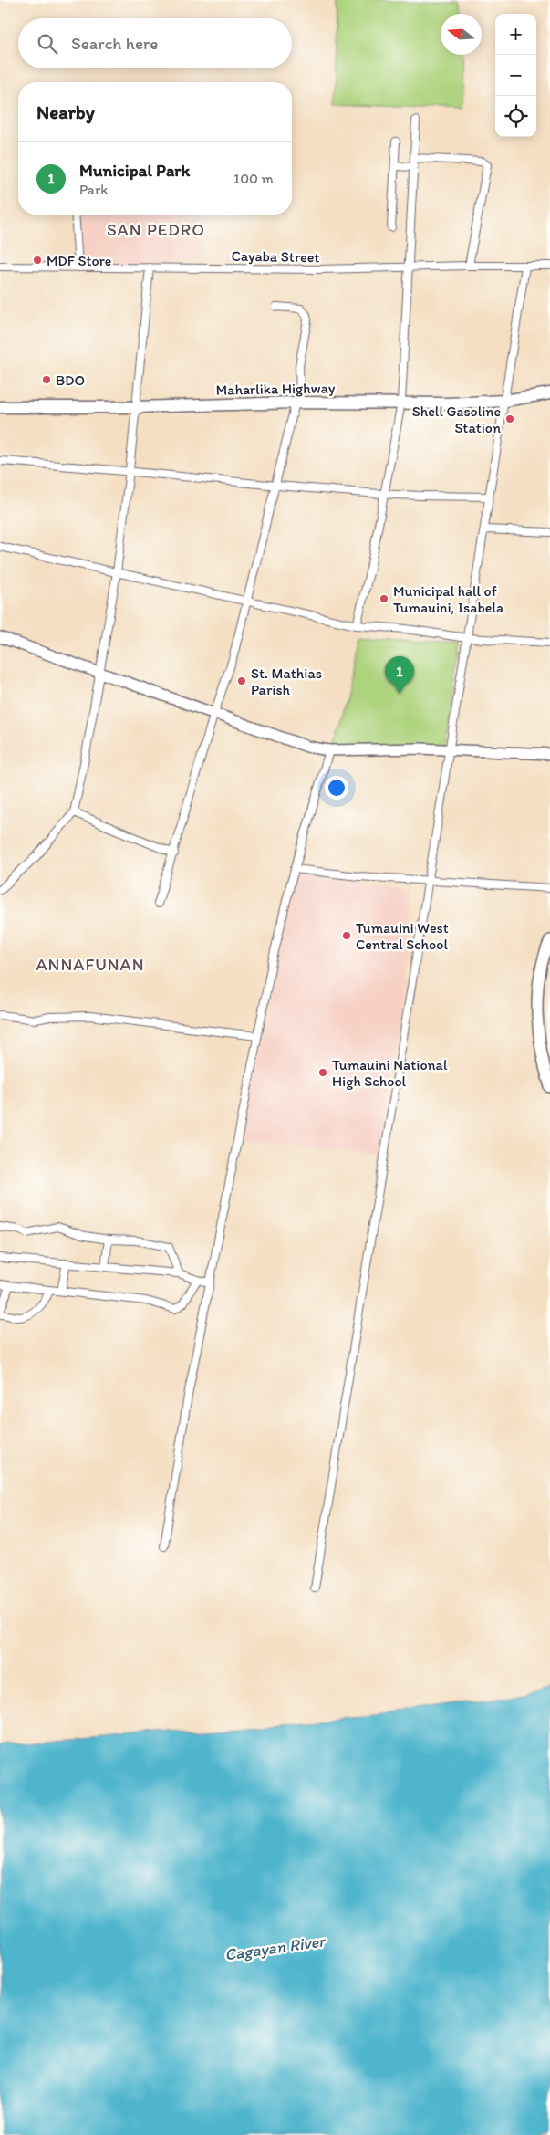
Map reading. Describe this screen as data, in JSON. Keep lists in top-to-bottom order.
{
  "streets": {
    "main road": ["Maharlika Highway"],
    "street": ["Cayaba Street"]
  },
  "districts": ["SAN PEDRO", "ANNAFUNAN"],
  "water": ["Cagayan River"],
  "places": [
    "MDF Store",
    "BDO",
    "Shell Gasoline Station",
    "Municipal hall of Tumauini, Isabela",
    "St. Mathias Parish",
    "Tumauini West Central School",
    "Tumauini National High School"
  ],
  "north": "left",
  "page": {
    "map_buttons": ["+", "−"],
    "search": "Search here",
    "heading": "Nearby",
    "list": [
      {
        "mark": "1",
        "name": "Municipal Park",
        "note": "Park",
        "value": "100 m"
      }
    ],
    "pins": "1"
  }
}
